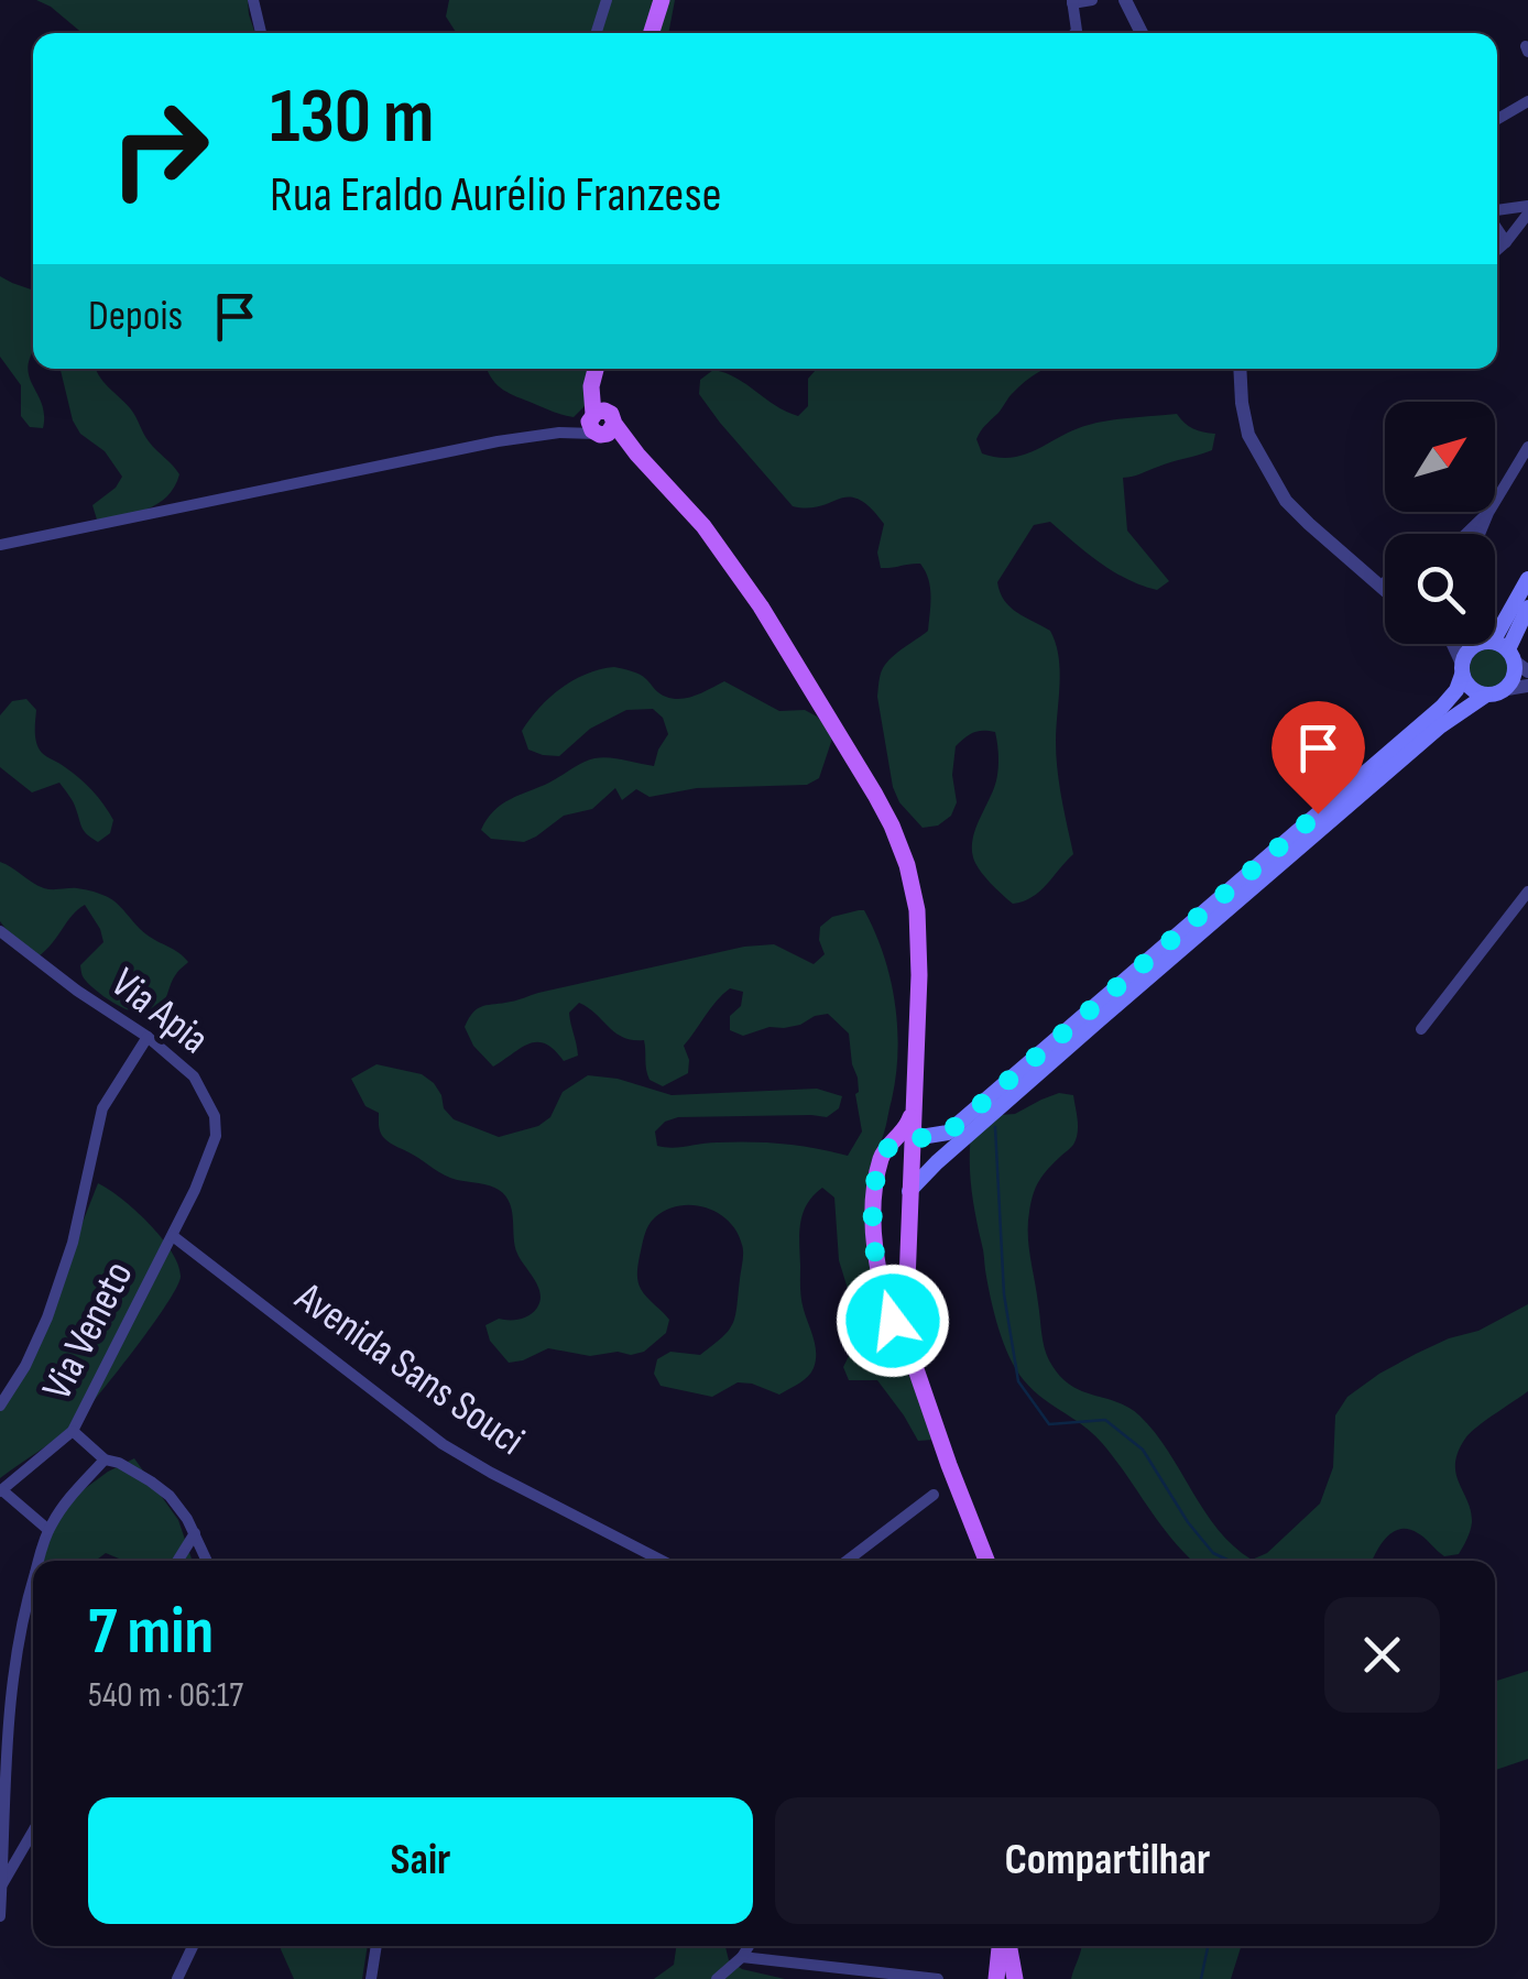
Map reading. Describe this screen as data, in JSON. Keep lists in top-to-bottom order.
{
  "streets": {
    "street": ["Via Apia", "Via Veneto", "Avenida Sans Souci"]
  },
  "crossings": [
    ["Via Apia", "Via Veneto"],
    ["Via Apia", "Avenida Sans Souci"],
    ["Via Veneto", "Avenida Sans Souci"]
  ],
  "north": "top right",
  "page": {
    "turn": ["130 m", "Rua Eraldo Aurélio Franzese"],
    "then": "Depois",
    "heading": ["7 min", "540 m · 06:17"],
    "buttons": ["Sair", "Compartilhar"]
  }
}
